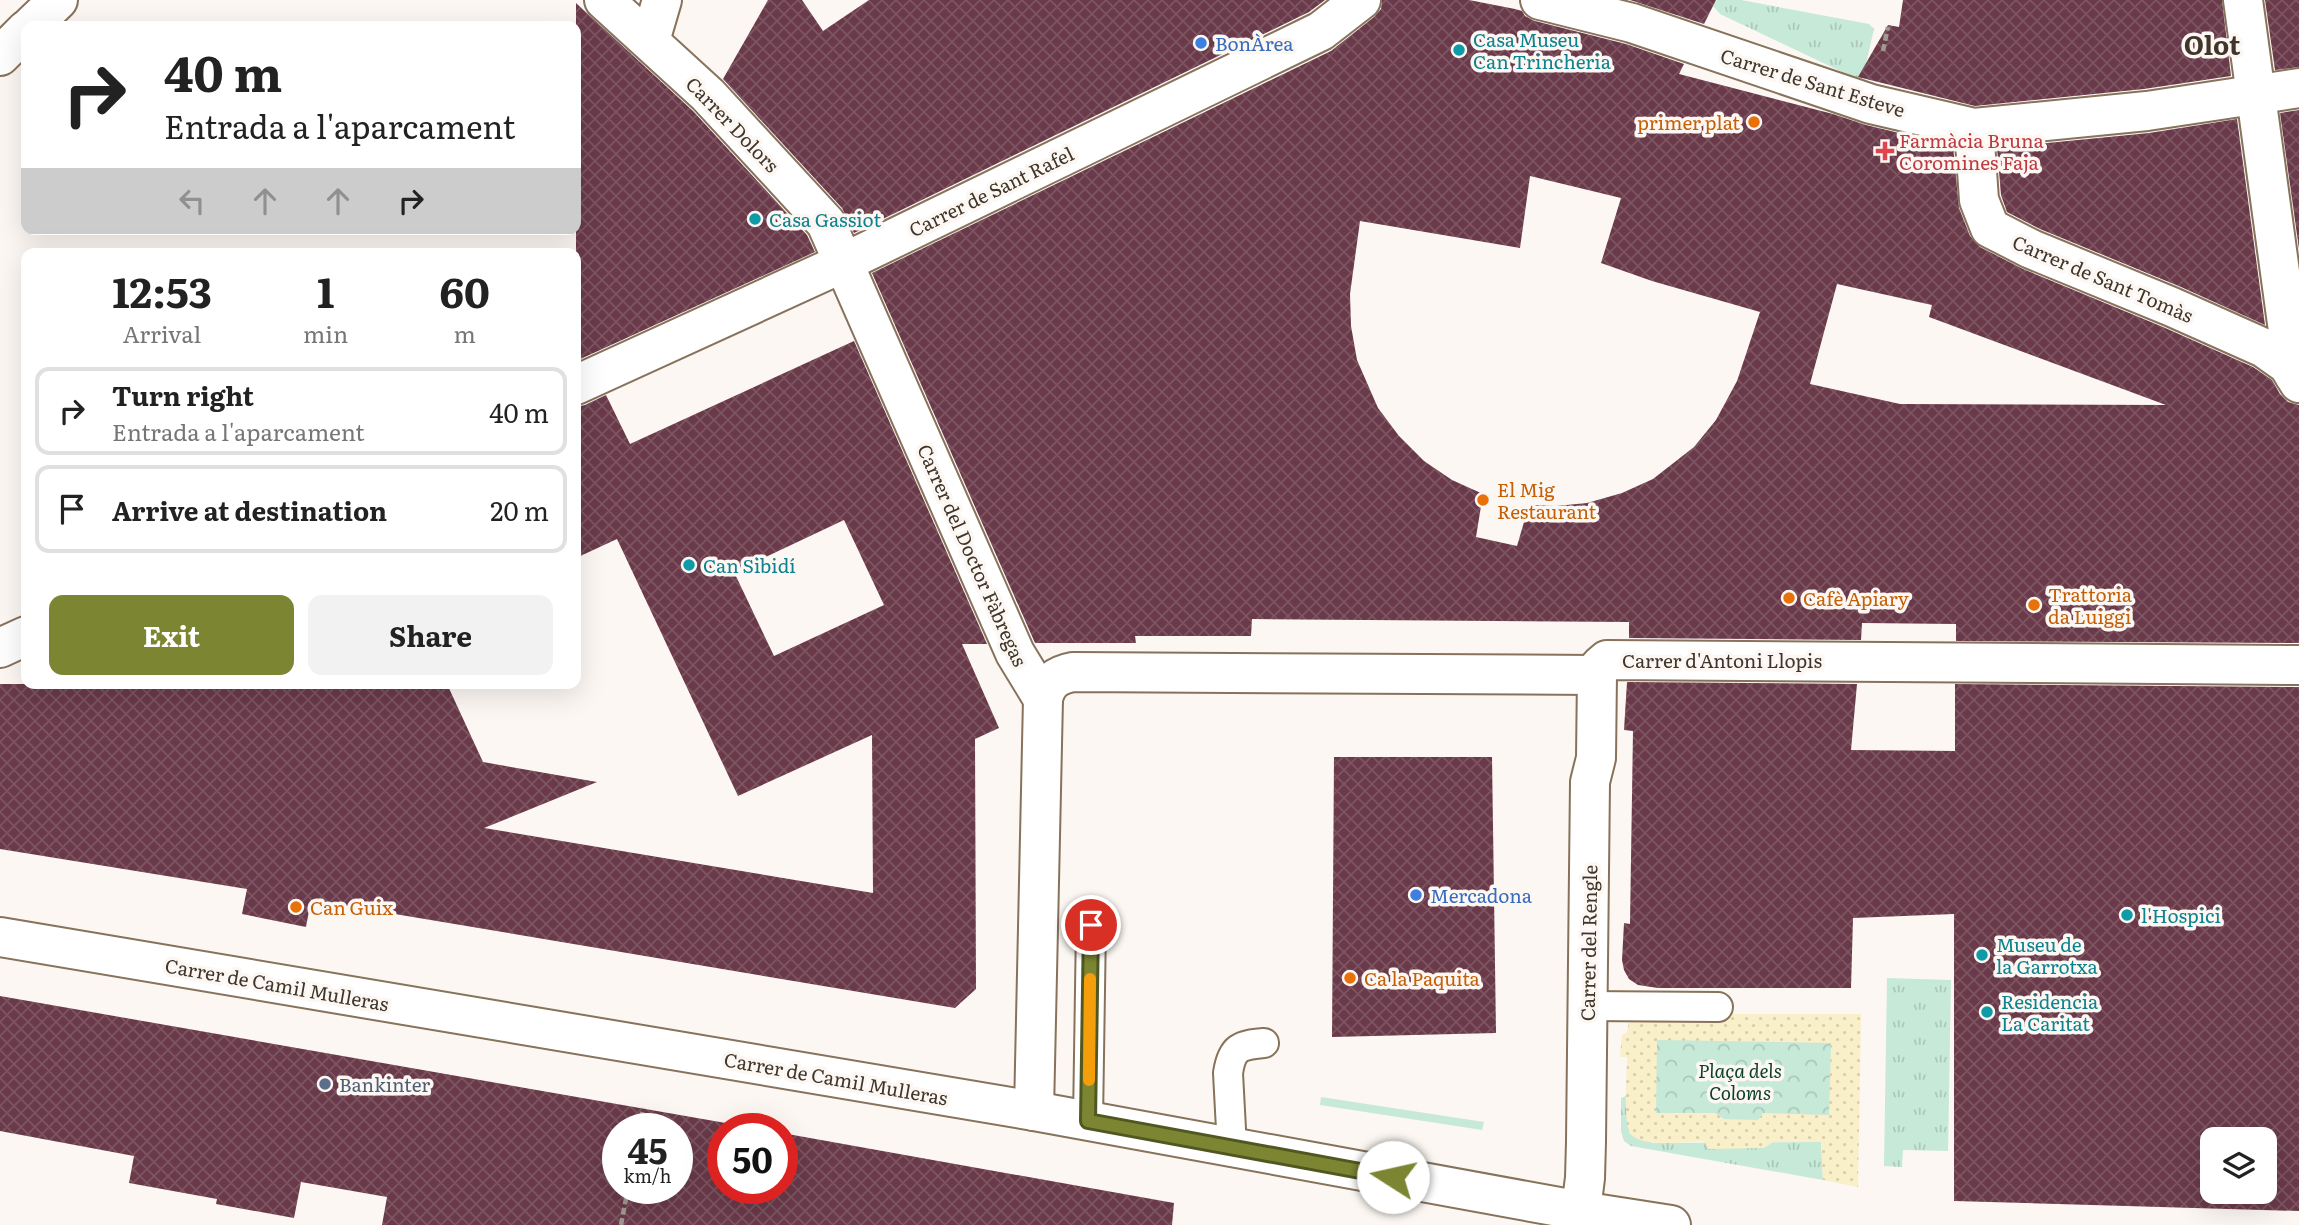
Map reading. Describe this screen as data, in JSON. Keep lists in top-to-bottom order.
{
  "streets": {
    "street": [
      "Carrer de Sant Esteve",
      "Carrer Dolors",
      "Carrer de Sant Rafel",
      "Carrer de Sant Tomàs",
      "Carrer del Doctor Fàbregas",
      "Carrer d'Antoni Llopis",
      "Carrer del Rengle",
      "Carrer de Camil Mulleras"
    ]
  },
  "crossings": [
    ["Carrer de Sant Esteve", "Carrer de Sant Tomàs"],
    ["Carrer Dolors", "Carrer de Sant Rafel"],
    ["Carrer Dolors", "Carrer del Doctor Fàbregas"],
    ["Carrer de Sant Rafel", "Carrer del Doctor Fàbregas"],
    ["Carrer del Doctor Fàbregas", "Carrer d'Antoni Llopis"],
    ["Carrer d'Antoni Llopis", "Carrer del Rengle"],
    ["Carrer del Rengle", "Carrer de Camil Mulleras"]
  ],
  "districts": ["Olot"],
  "parks": ["Plaça dels Coloms"],
  "places": {
    "other": [
      "BonÀrea",
      "Casa Museu Can Trincheria",
      "primer plat",
      "Casa Gassiot",
      "El Mig Restaurant",
      "Can Sibidí",
      "Cafè Apiary",
      "Trattoria da Luiggi",
      "Mercadona",
      "Can Guix",
      "l'Hospici",
      "Museu de la Garrotxa",
      "Ca la Paquita",
      "Residencia La Caritat",
      "Bankinter"
    ],
    "health": ["Farmàcia Bruna Coromines Faja"]
  },
  "page": {
    "turn": ["40 m", "Entrada a l'aparcament"],
    "eta": [
      "12:53",
      "Arrival",
      "1",
      "min",
      "60",
      "m"
    ],
    "list": [
      {
        "name": "Turn right",
        "note": "Entrada a l'aparcament",
        "value": "40 m"
      },
      {
        "name": "Arrive at destination",
        "value": "20 m"
      }
    ],
    "buttons": ["Exit", "Share"],
    "speed": "45 km/h",
    "limit": "50"
  }
}
